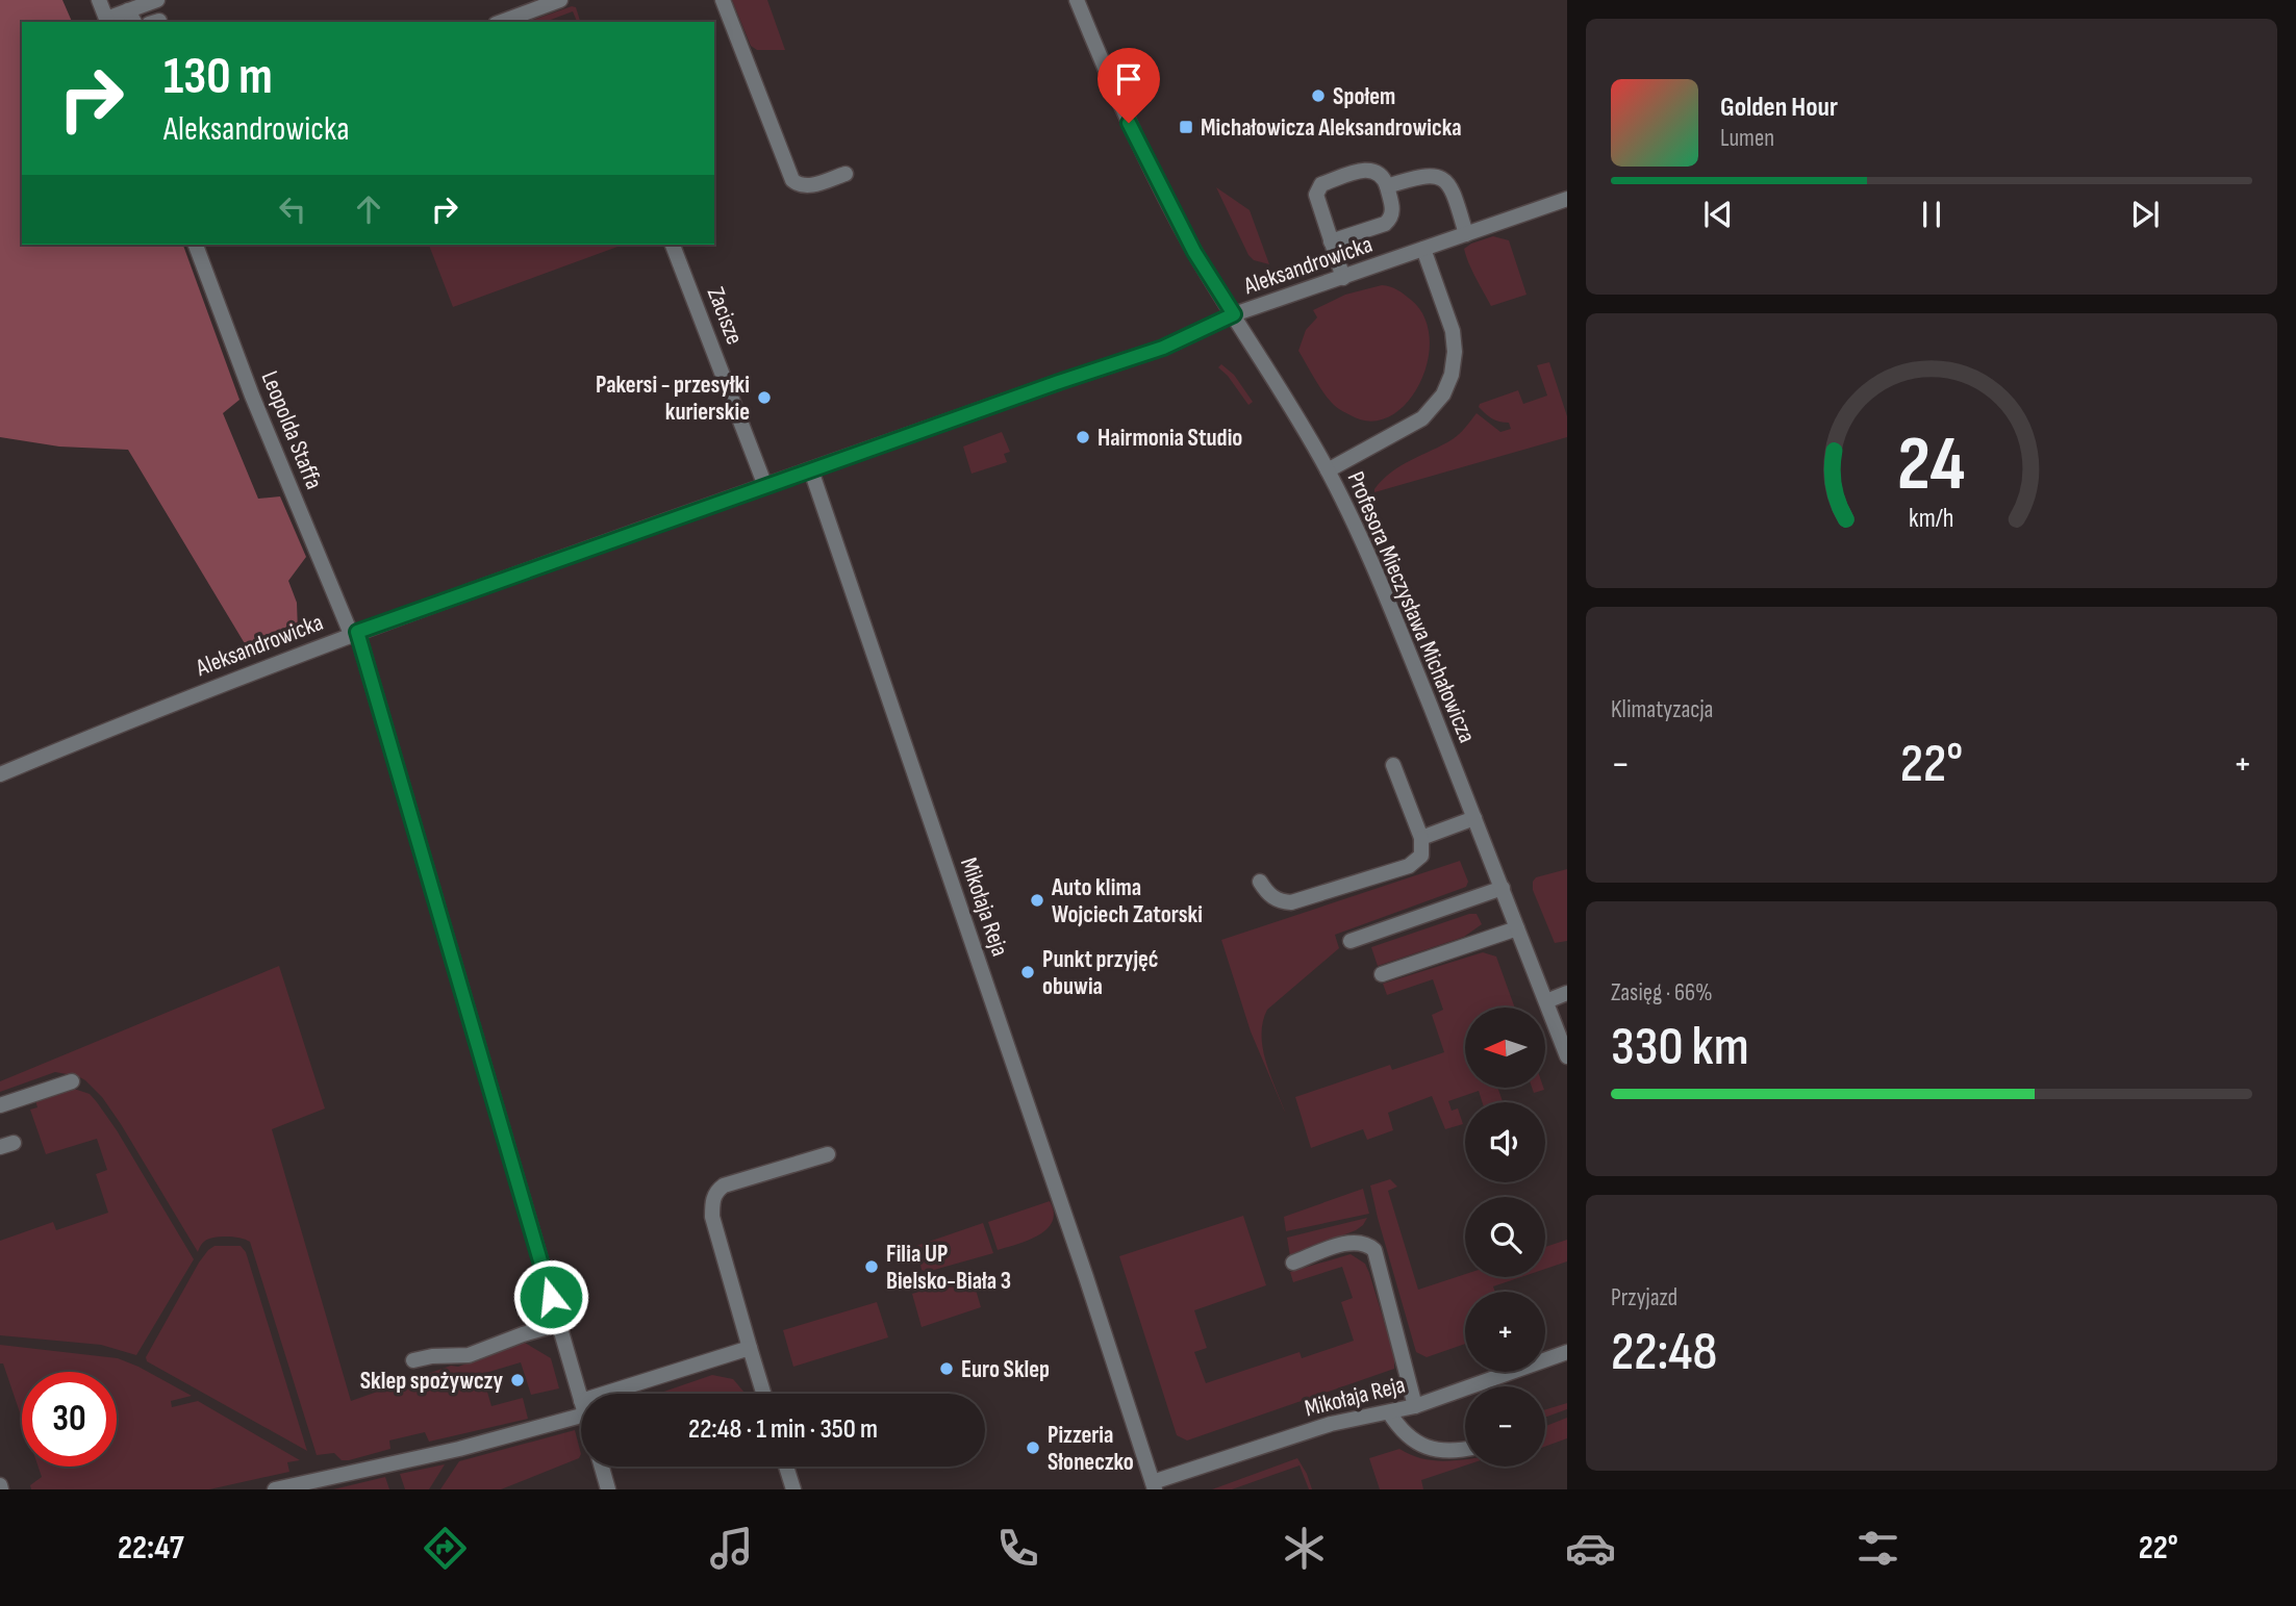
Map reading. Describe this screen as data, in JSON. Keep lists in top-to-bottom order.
{
  "streets": {
    "street": [
      "Aleksandrowicka",
      "Zacisze",
      "Leopolda Staffa",
      "Profesora Mieczysława Michałowicza",
      "Mikołaja Reja"
    ]
  },
  "crossings": [
    ["Aleksandrowicka", "Zacisze"],
    ["Aleksandrowicka", "Leopolda Staffa"],
    ["Aleksandrowicka", "Profesora Mieczysława Michałowicza"],
    ["Aleksandrowicka", "Mikołaja Reja"]
  ],
  "places": {
    "other": [
      "Społem",
      "Pakersi - przesyłki kurierskie",
      "Hairmonia Studio",
      "Auto klima Wojciech Zatorski",
      "Punkt przyjęć obuwia",
      "Filia UP Bielsko-Biała 3",
      "Euro Sklep",
      "Sklep spożywczy",
      "Pizzeria Słoneczko"
    ],
    "transit": ["Michałowicza Aleksandrowicka"]
  },
  "north": "left",
  "page": {
    "turn": ["130 m", "Aleksandrowicka"],
    "song": ["Golden Hour", "Lumen"],
    "tile": [
      "Klimatyzacja",
      ["Zasięg · 66%", "330 km"],
      ["Przyjazd", "22:48"]
    ],
    "heat": ["−", "22°", "+"],
    "map_buttons": ["+", "−"],
    "limit": "30",
    "trip": "22:48 · 1 min · 350 m",
    "tabs": ["22:47", "22°"],
    "gauge": ["24", "km/h"]
  }
}
